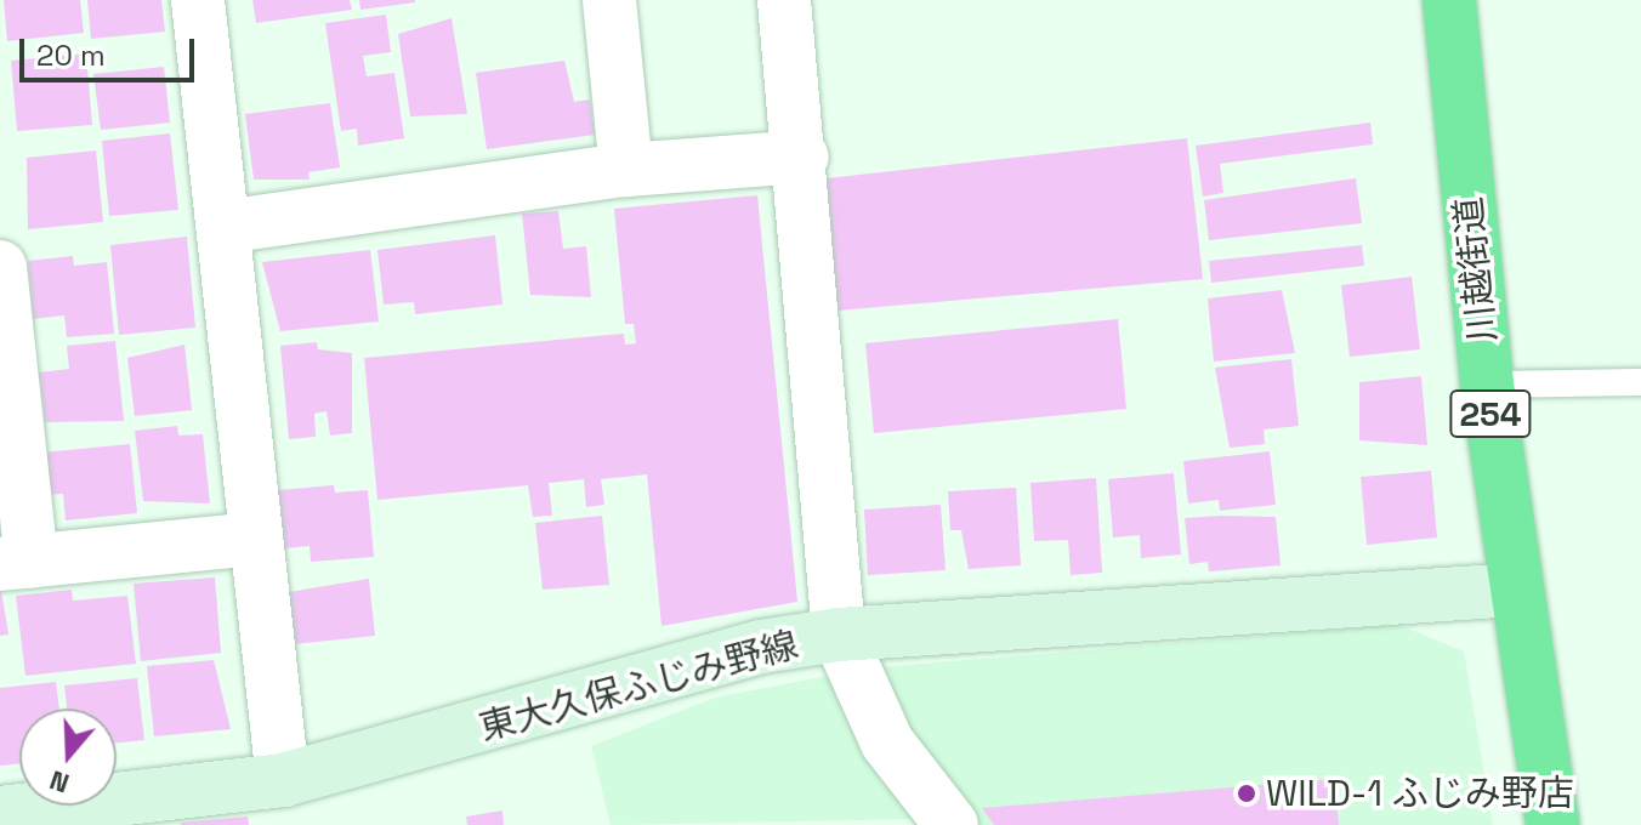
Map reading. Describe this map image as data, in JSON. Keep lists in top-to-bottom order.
{
  "streets": {
    "highway": ["川越街道", "254"],
    "main road": ["東大久保ふじみ野線"]
  },
  "crossings": [
    ["川越街道", "東大久保ふじみ野線"]
  ],
  "places": ["WILD-1 ふじみ野店"],
  "scale_bar": "20 m",
  "north": "bottom"
}
